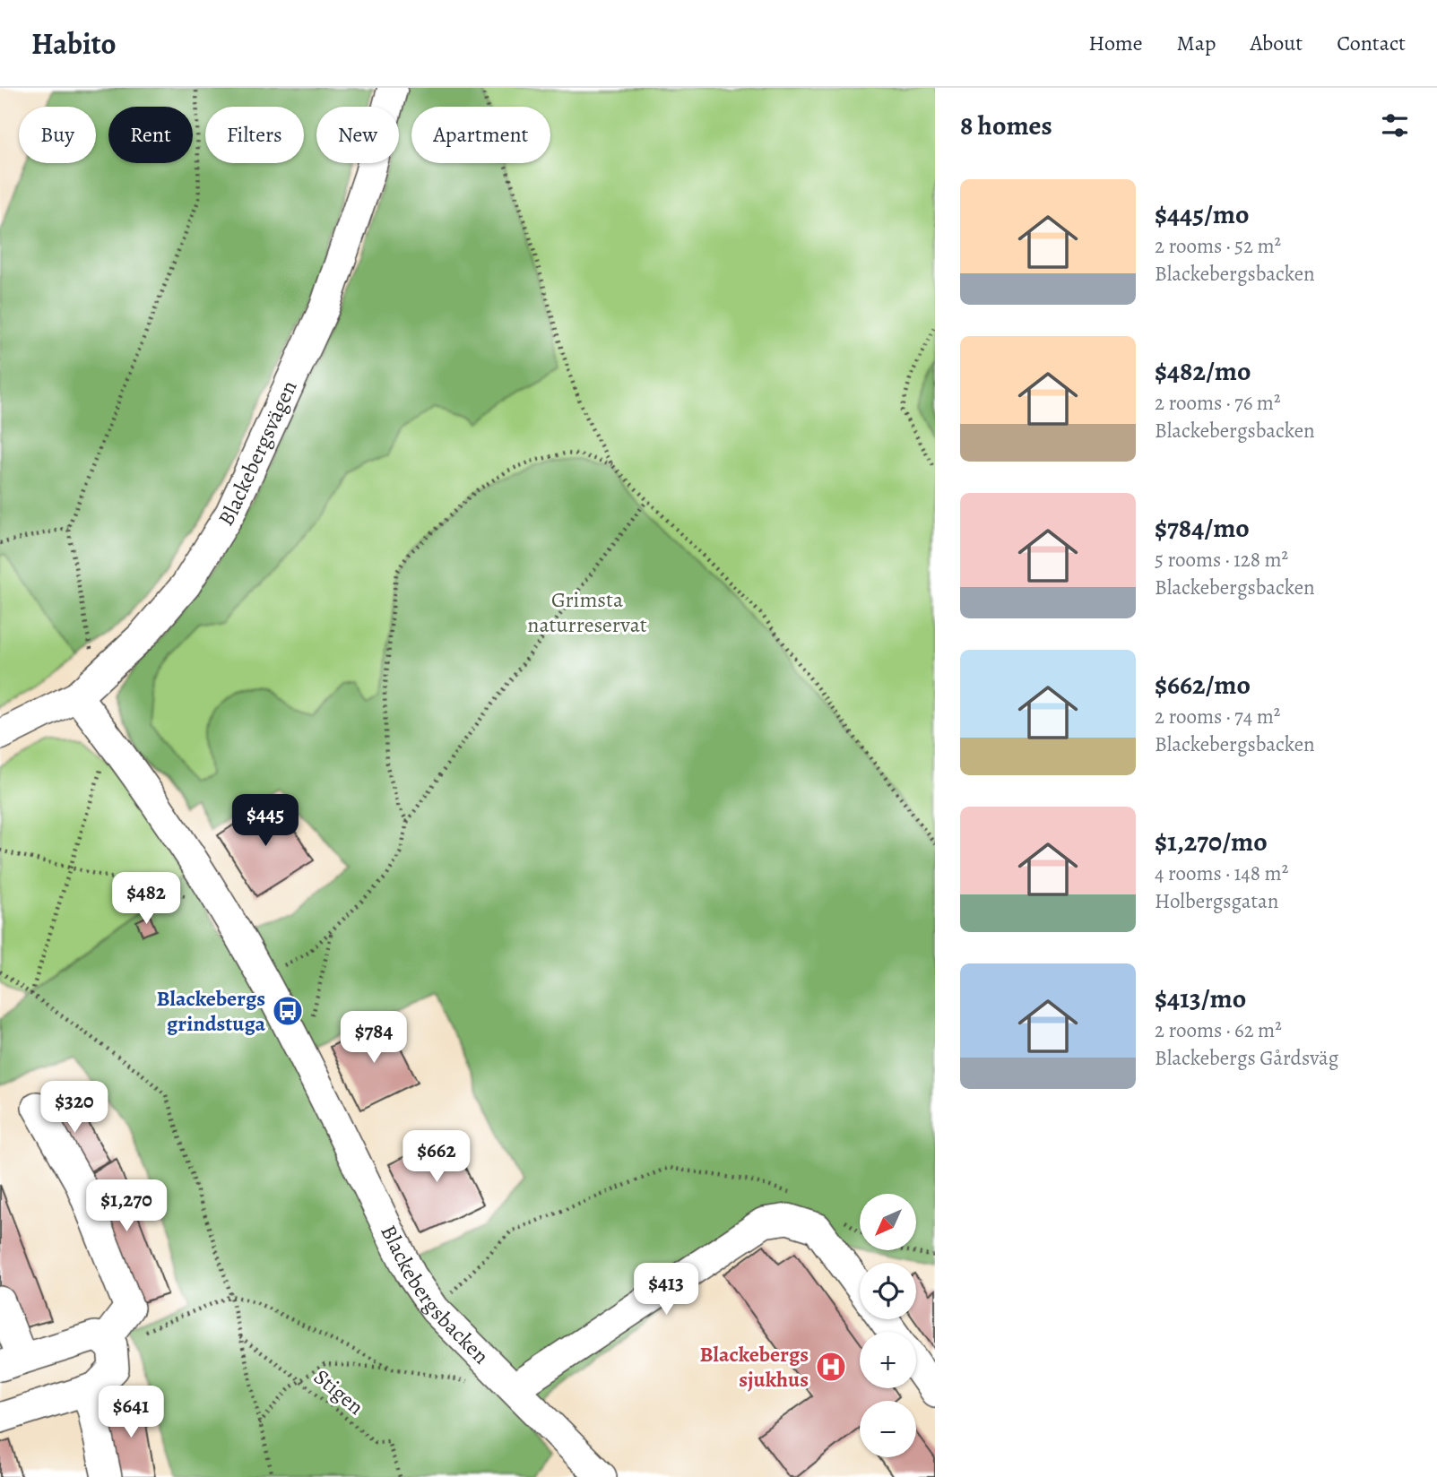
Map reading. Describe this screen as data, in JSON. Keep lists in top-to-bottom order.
{
  "streets": {
    "street": ["Blackebergsvägen", "Blackebergsbacken"],
    "path": ["Stigen"]
  },
  "crossings": [
    ["Blackebergsvägen", "Blackebergsbacken"]
  ],
  "parks": ["Grimsta naturreservat"],
  "places": {
    "bus stop": ["Blackebergs grindstuga"],
    "hospital": ["Blackebergs sjukhus"]
  },
  "north": "bottom left",
  "page": {
    "header": "Habito",
    "nav": [
      "Home",
      "Map",
      "About",
      "Contact"
    ],
    "heading": "8 homes",
    "chip": [
      "Buy",
      "Rent",
      "Filters",
      "New",
      "Apartment"
    ],
    "list": [
      {
        "name": "$445/mo",
        "note": "2 rooms · 52 m² · Blackebergsbacken"
      },
      {
        "name": "$482/mo",
        "note": "2 rooms · 76 m² · Blackebergsbacken"
      },
      {
        "name": "$784/mo",
        "note": "5 rooms · 128 m² · Blackebergsbacken"
      },
      {
        "name": "$662/mo",
        "note": "2 rooms · 74 m² · Blackebergsbacken"
      },
      {
        "name": "$1,270/mo",
        "note": "4 rooms · 148 m² · Holbergsgatan"
      },
      {
        "name": "$413/mo",
        "note": "2 rooms · 62 m² · Blackebergs Gårdsväg"
      }
    ],
    "price": [
      "$445",
      "$482",
      "$784",
      "$320",
      "$662",
      "$1,270",
      "$413",
      "$641"
    ],
    "map_buttons": ["+", "−"]
  }
}
